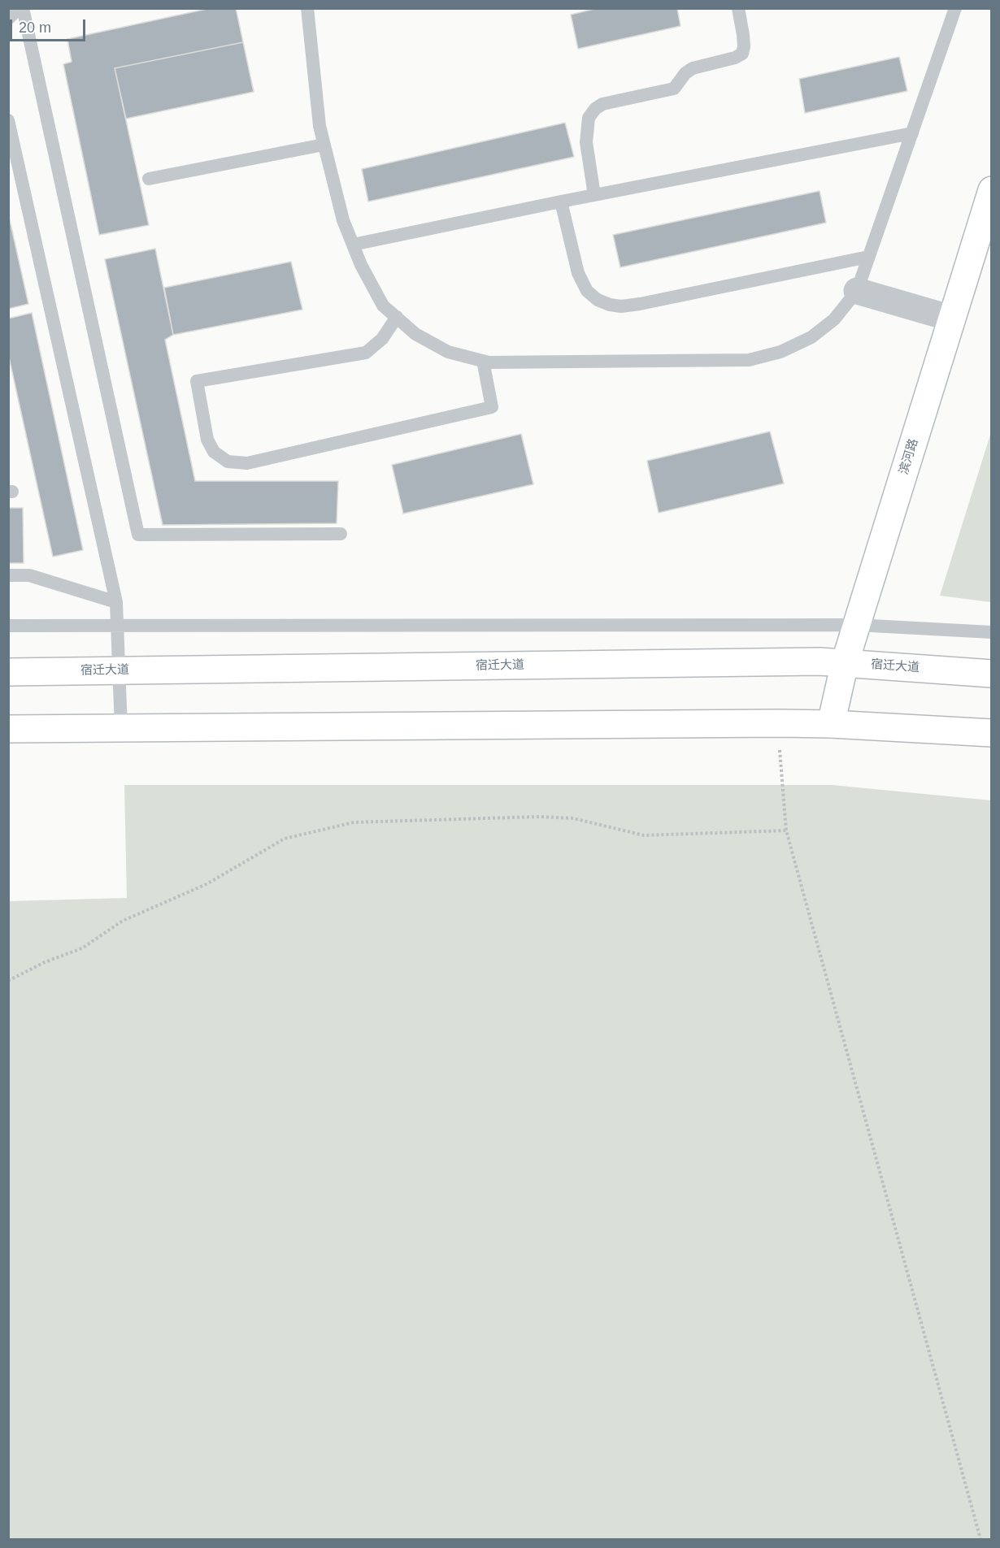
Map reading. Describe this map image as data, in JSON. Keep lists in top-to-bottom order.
{
  "streets": {
    "main road": ["滨河路", "宿迁大道"]
  },
  "crossings": [
    ["滨河路", "宿迁大道"]
  ],
  "scale_bar": "20 m"
}
